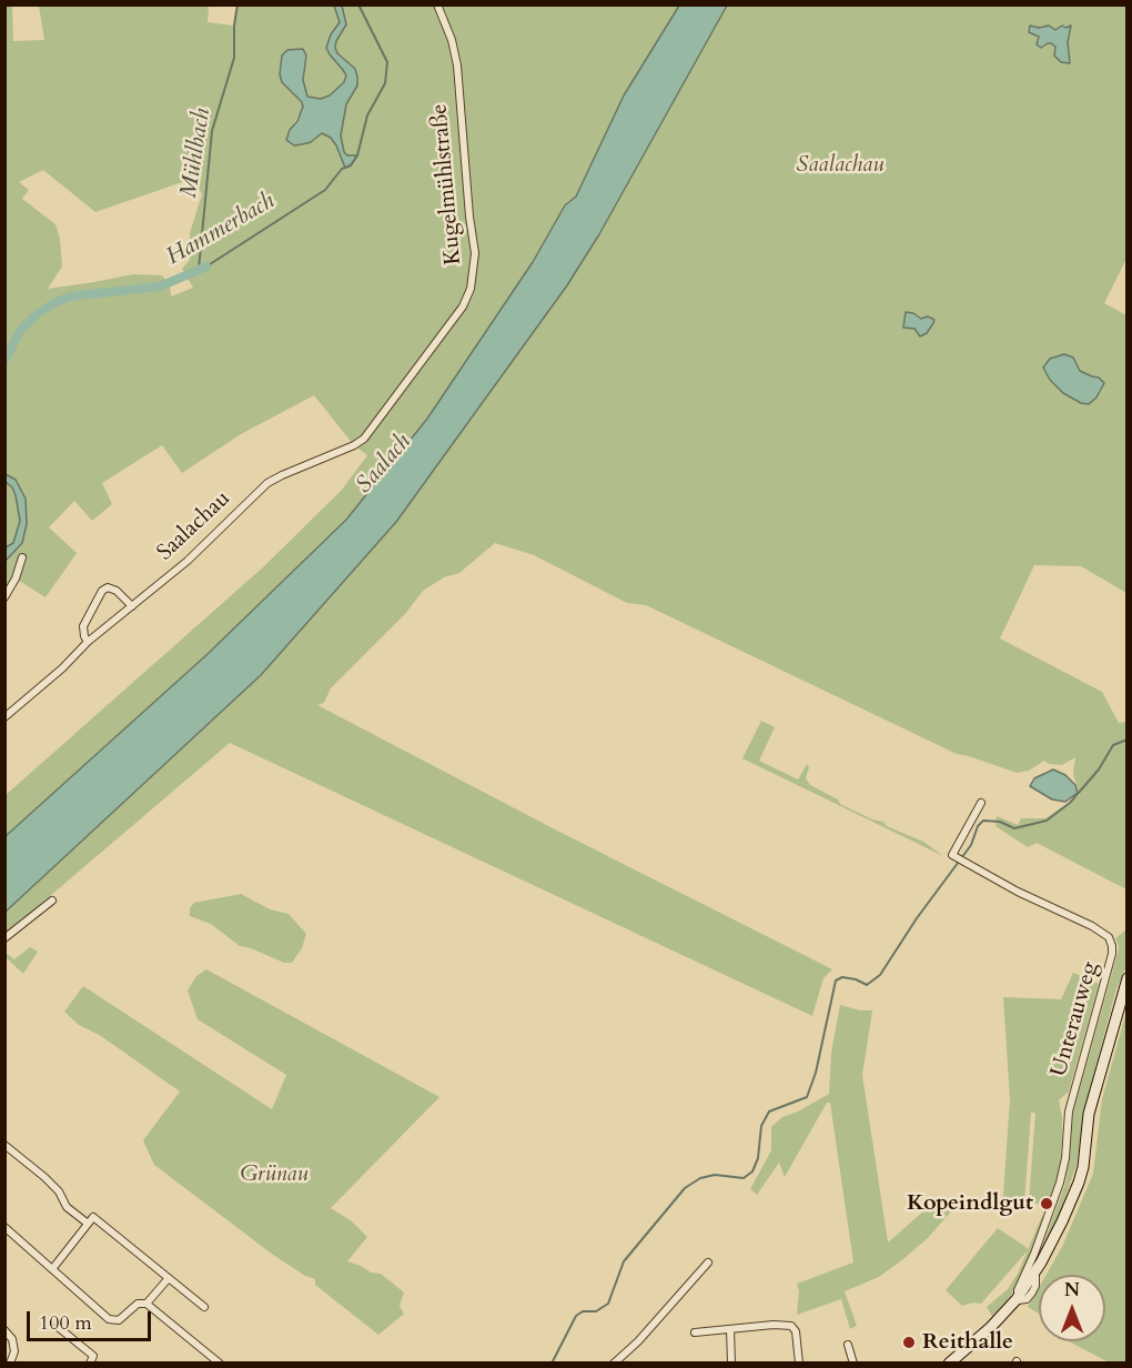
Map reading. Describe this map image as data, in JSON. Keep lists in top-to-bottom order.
{
  "streets": {
    "street": ["Kugelmühlstraße", "Saalachau", "Unterauweg"]
  },
  "crossings": [
    ["Kugelmühlstraße", "Saalachau"]
  ],
  "water": ["Mühlbach", "Hammerbach", "Saalach"],
  "parks": ["Saalachau", "Grünau"],
  "places": ["Kopeindlgut", "Reithalle"],
  "scale_bar": "100 m",
  "north": "top"
}
